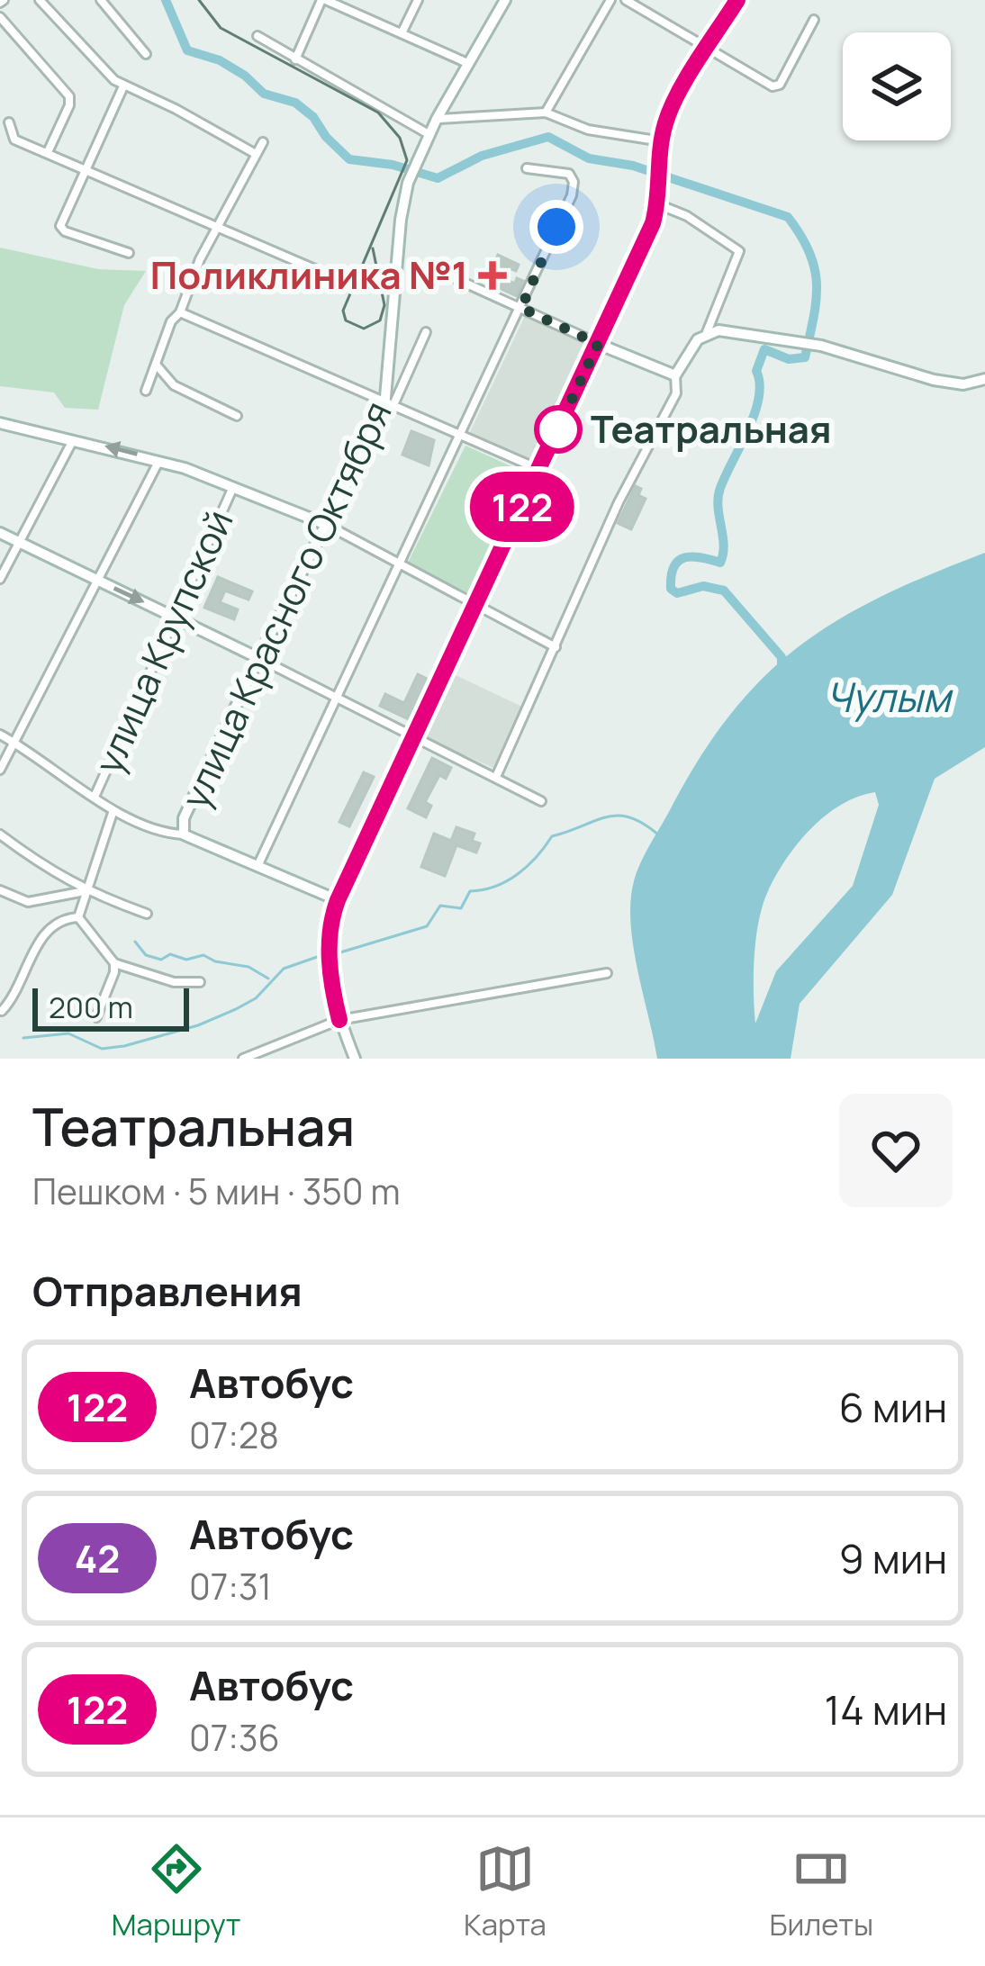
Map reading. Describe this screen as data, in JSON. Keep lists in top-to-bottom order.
{
  "streets": {
    "main road": ["улица Красного Октября"],
    "street": ["улица Крупской"]
  },
  "water": ["Чулым"],
  "places": {
    "health": ["Поликлиника №1"],
    "other": ["Театральная"]
  },
  "lines": ["bus line 122"],
  "scale_bar": "200 m",
  "page": {
    "on_map": "122",
    "scale": "200 m",
    "heading": [
      ["Театральная", "Пешком · 5 мин · 350 m"],
      "Отправления"
    ],
    "list": [
      {
        "mark": "122",
        "name": "Автобус",
        "note": "07:28",
        "value": "6 мин"
      },
      {
        "mark": "42",
        "name": "Автобус",
        "note": "07:31",
        "value": "9 мин"
      },
      {
        "mark": "122",
        "name": "Автобус",
        "note": "07:36",
        "value": "14 мин"
      }
    ],
    "tabs": ["Маршрут", "Карта", "Билеты"]
  }
}
